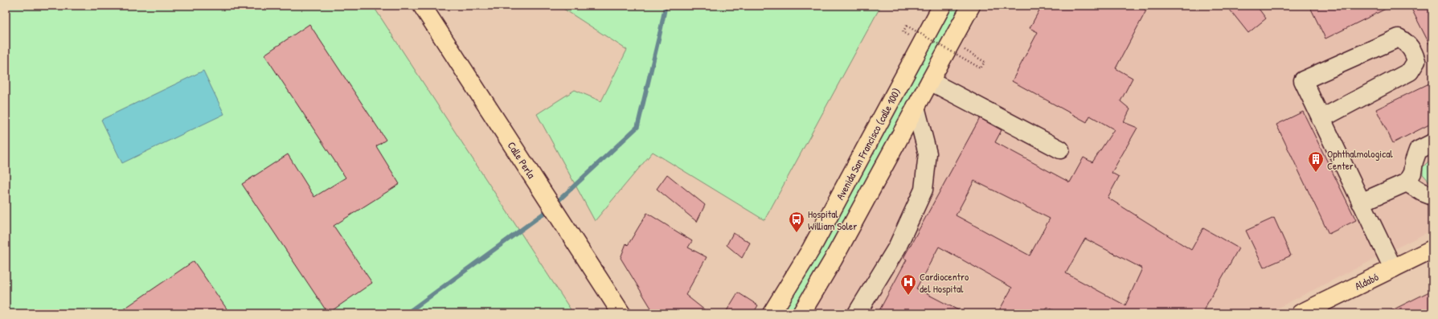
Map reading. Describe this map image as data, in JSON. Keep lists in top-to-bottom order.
{
  "streets": {
    "main road": ["Avenida San Francisco (calle 100)", "Calle Perla", "Aldabó"]
  },
  "places": {
    "building": ["Ophthalmological Center"],
    "bus stop": ["Hospital William Soler"],
    "hospital": ["Cardiocentro del Hospital"]
  }
}
